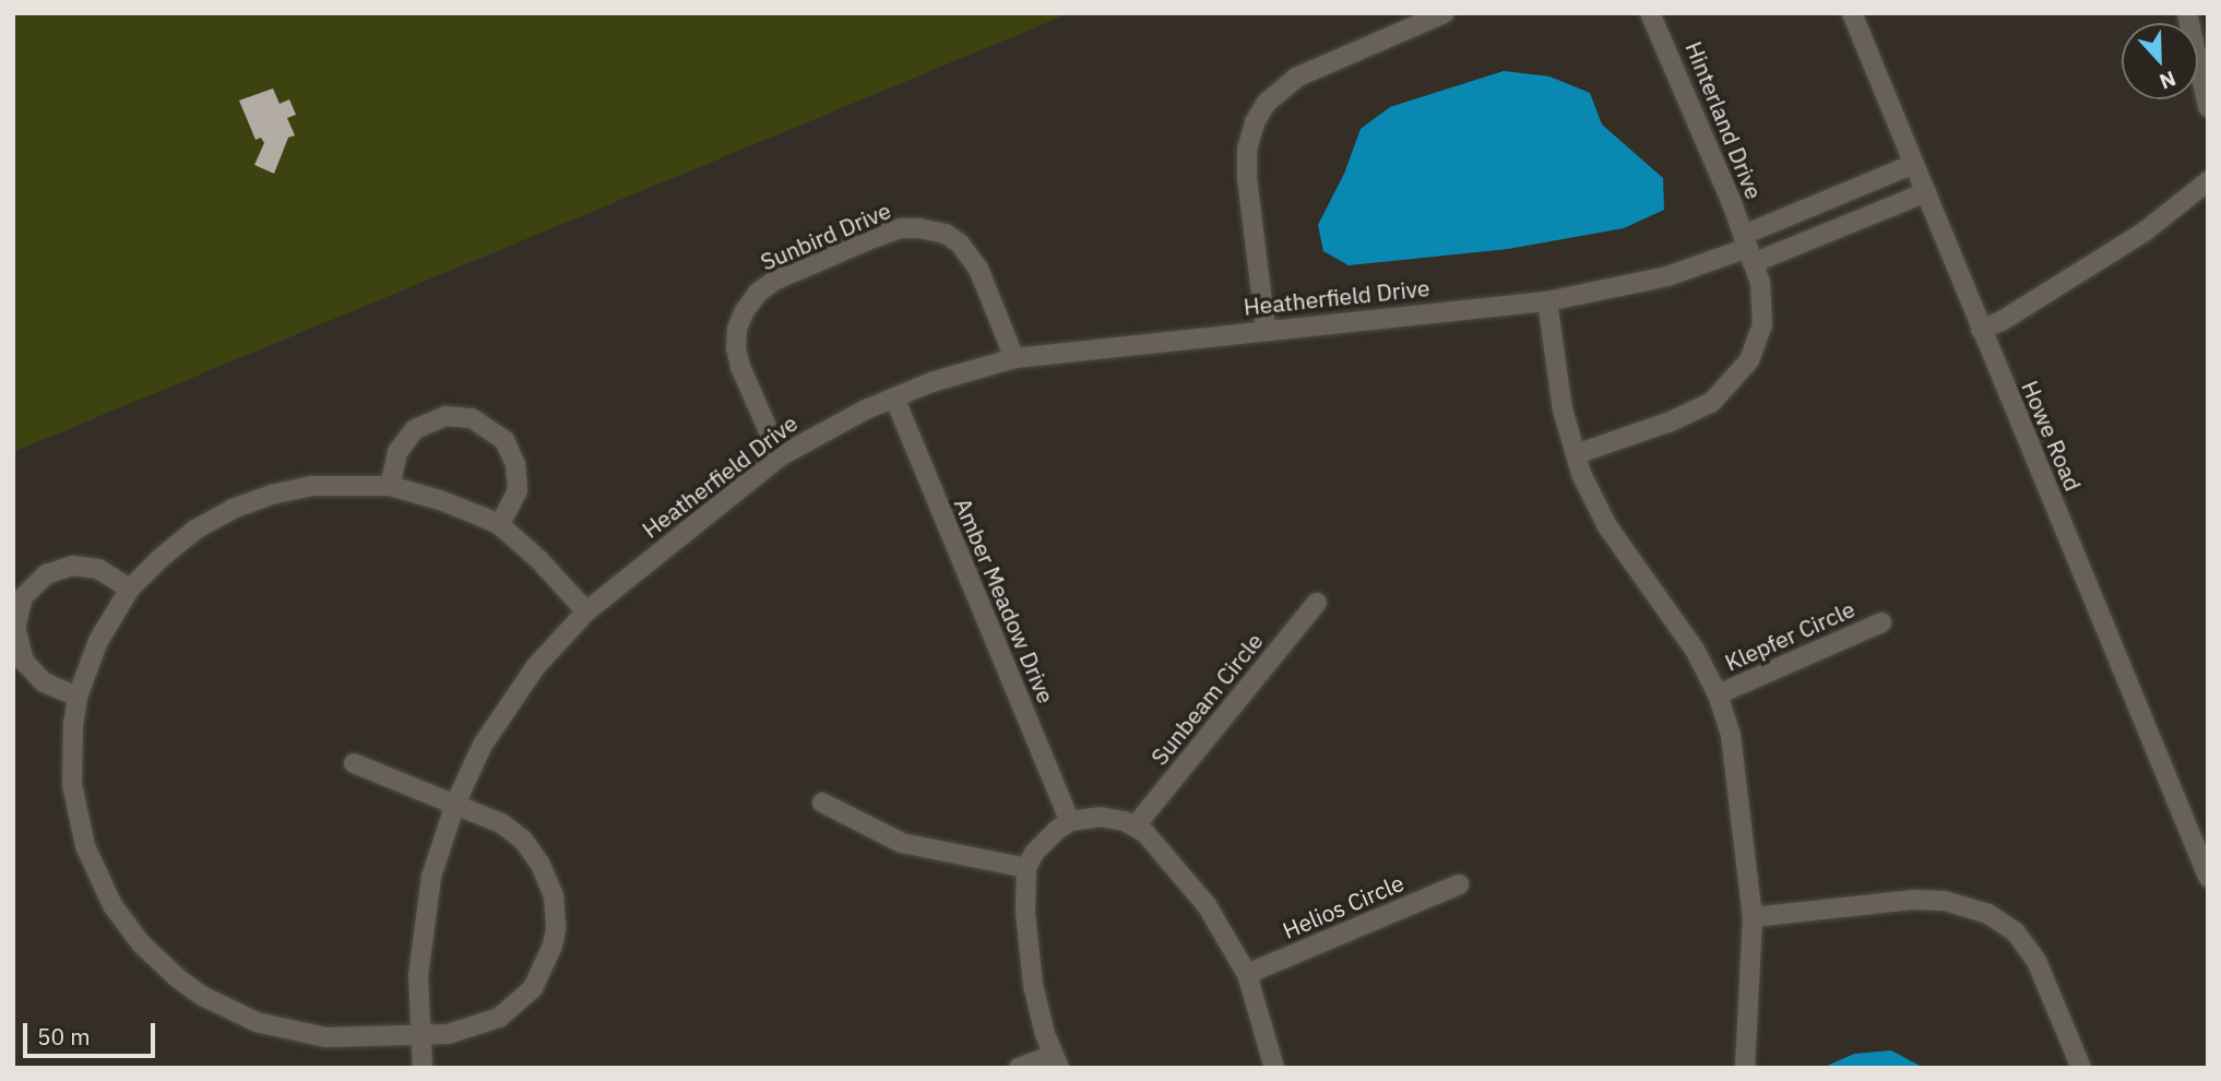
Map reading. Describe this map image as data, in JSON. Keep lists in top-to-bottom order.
{
  "streets": {
    "street": [
      "Hinterland Drive",
      "Sunbird Drive",
      "Heatherfield Drive",
      "Howe Road",
      "Amber Meadow Drive",
      "Klepfer Circle",
      "Sunbeam Circle",
      "Helios Circle"
    ]
  },
  "crossings": [
    ["Hinterland Drive", "Heatherfield Drive"],
    ["Sunbird Drive", "Heatherfield Drive"],
    ["Heatherfield Drive", "Howe Road"],
    ["Heatherfield Drive", "Amber Meadow Drive"]
  ],
  "scale_bar": "50 m",
  "north": "bottom"
}
